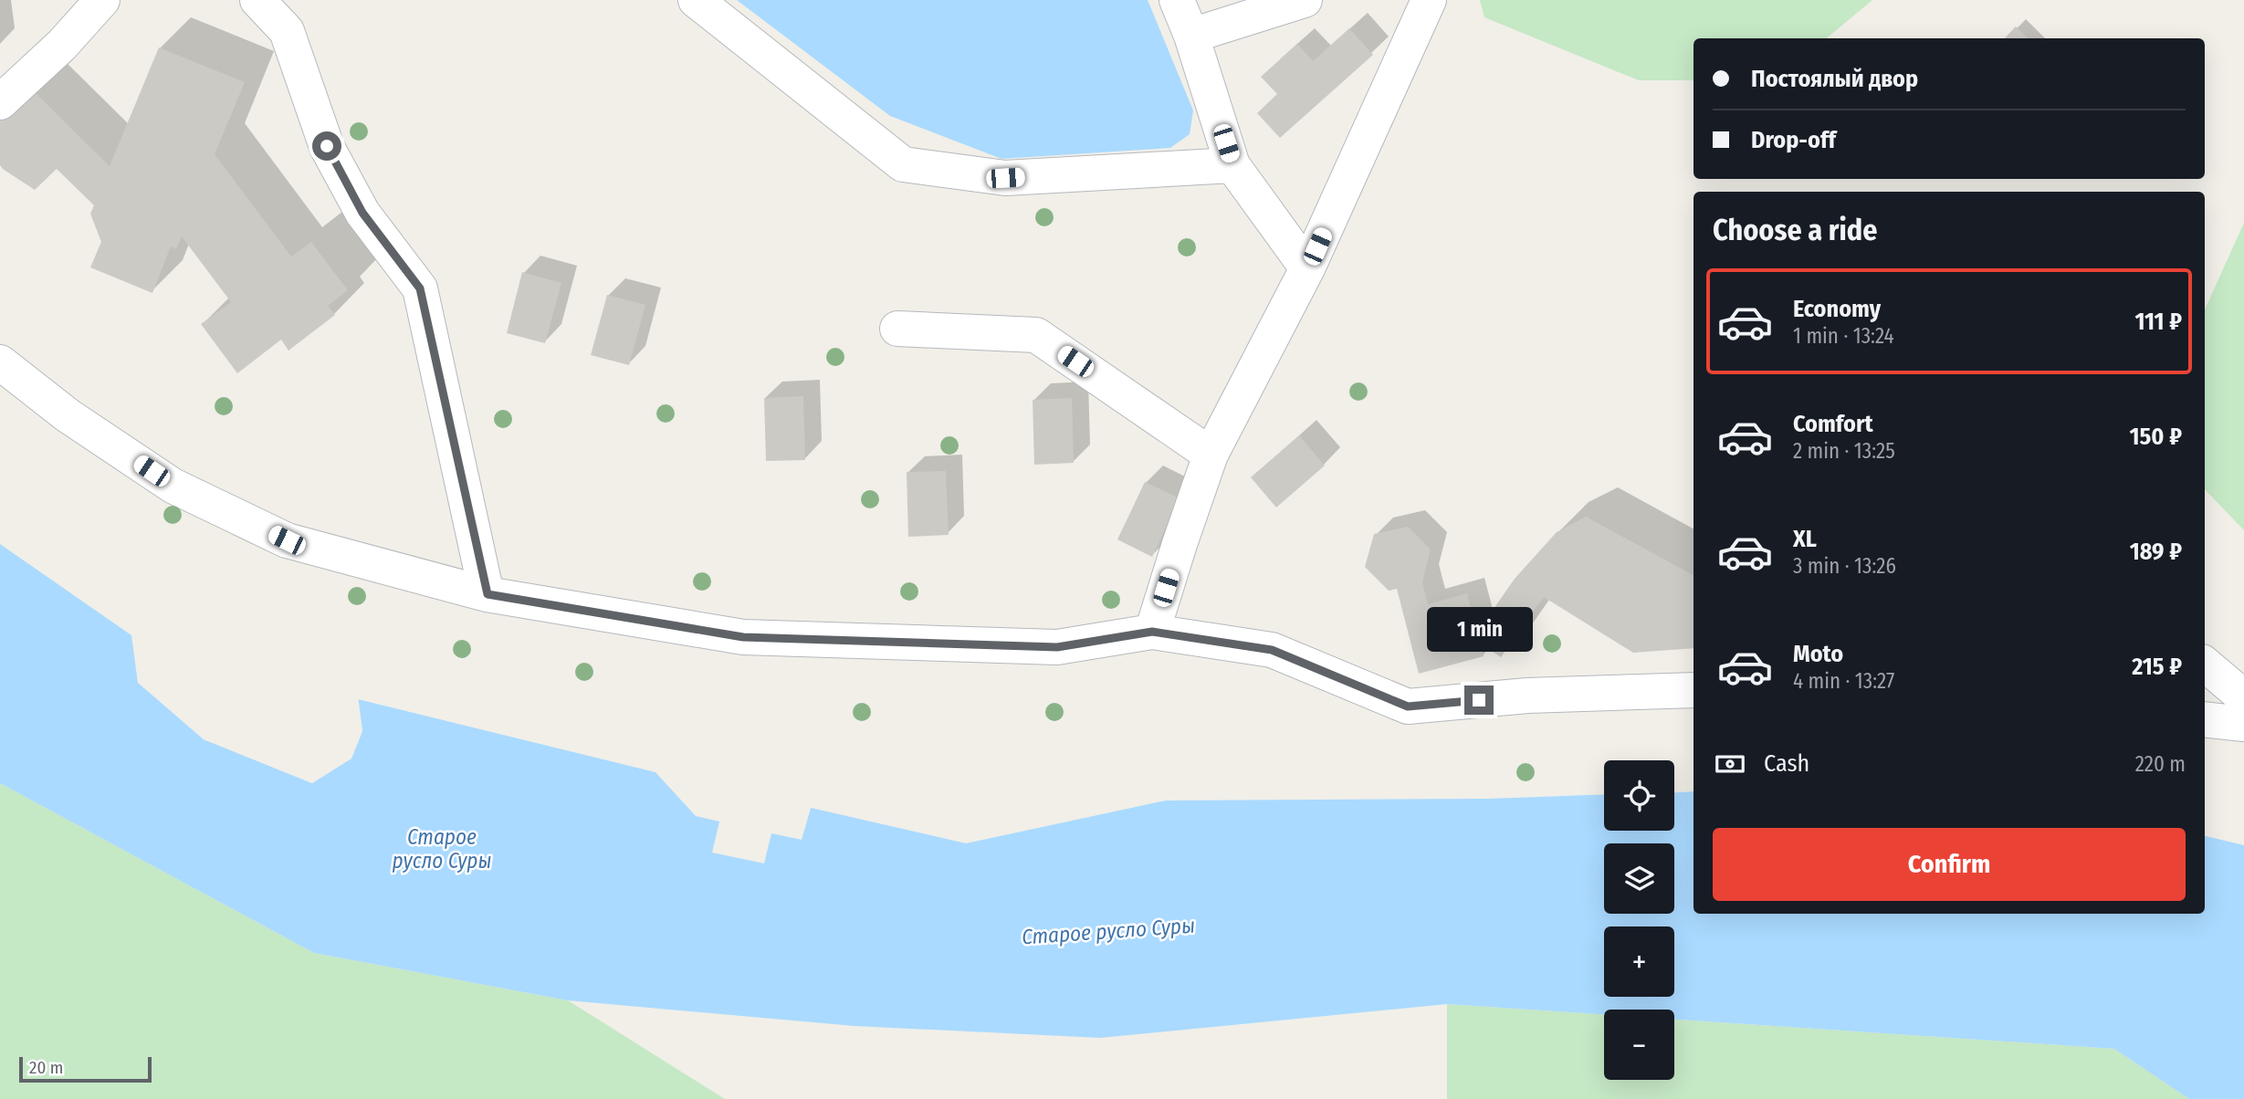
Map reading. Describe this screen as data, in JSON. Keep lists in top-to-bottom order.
{
  "water": ["Старое русло Суры"],
  "scale_bar": "20 m",
  "page": {
    "banner": ["Постоялый двор", "Drop-off"],
    "heading": "Choose a ride",
    "list": [
      {
        "name": "Economy",
        "note": "1 min · 13:24",
        "value": "111 ₽"
      },
      {
        "name": "Comfort",
        "note": "2 min · 13:25",
        "value": "150 ₽"
      },
      {
        "name": "XL",
        "note": "3 min · 13:26",
        "value": "189 ₽"
      },
      {
        "name": "Moto",
        "note": "4 min · 13:27",
        "value": "215 ₽"
      }
    ],
    "bubble": "1 min",
    "pay": ["Cash", "220 m"],
    "map_buttons": ["+", "−"],
    "buttons": "Confirm",
    "scale": "20 m"
  }
}
